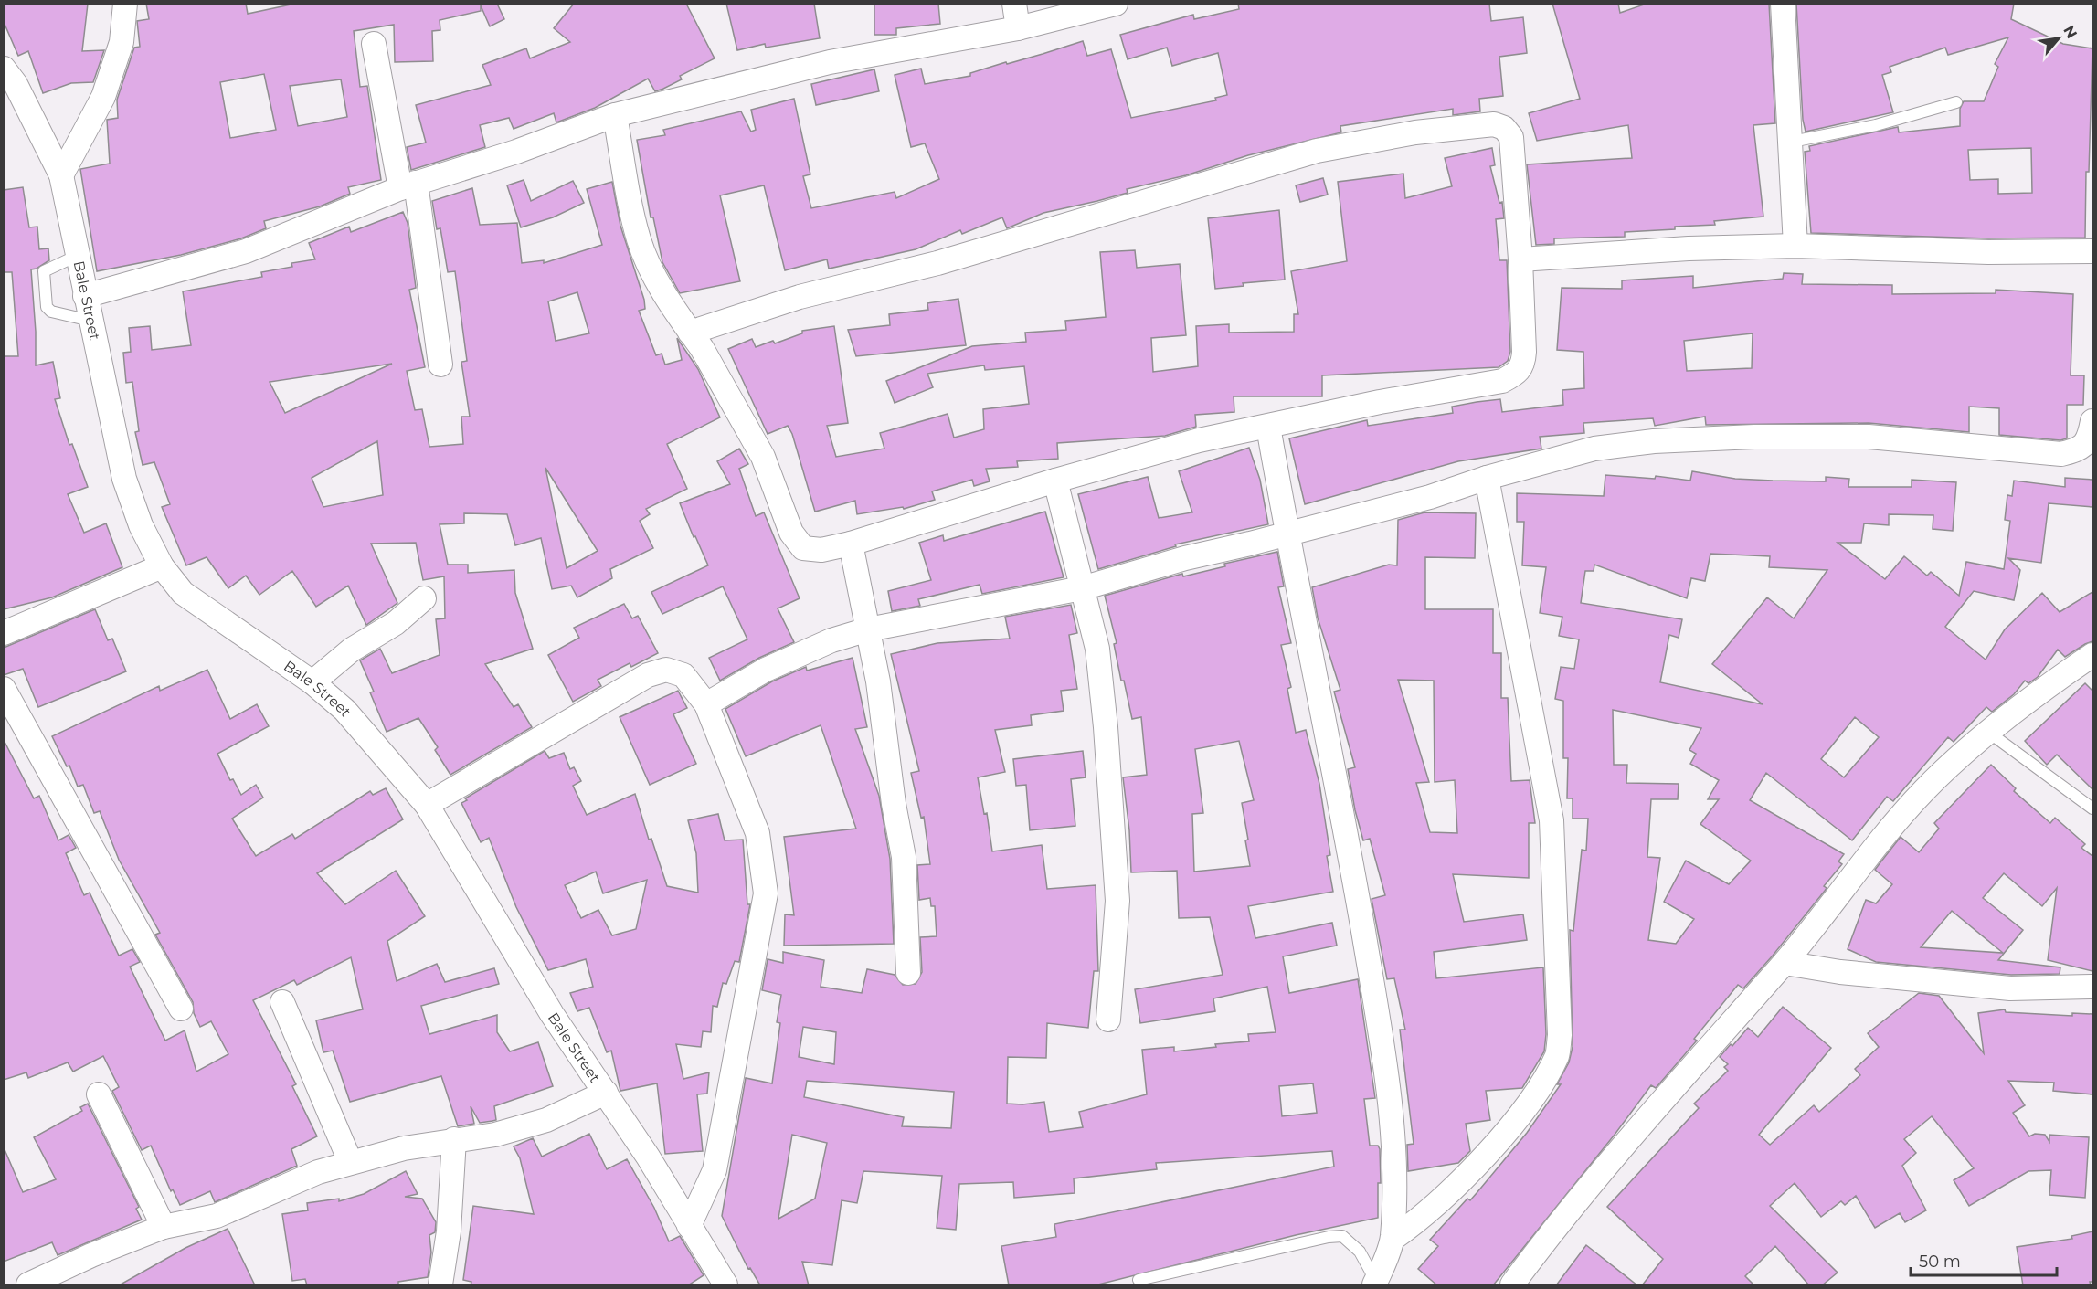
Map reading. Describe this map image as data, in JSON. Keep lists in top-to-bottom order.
{
  "streets": {
    "street": ["Bale Street"]
  },
  "scale_bar": "50 m",
  "north": "top right"
}
